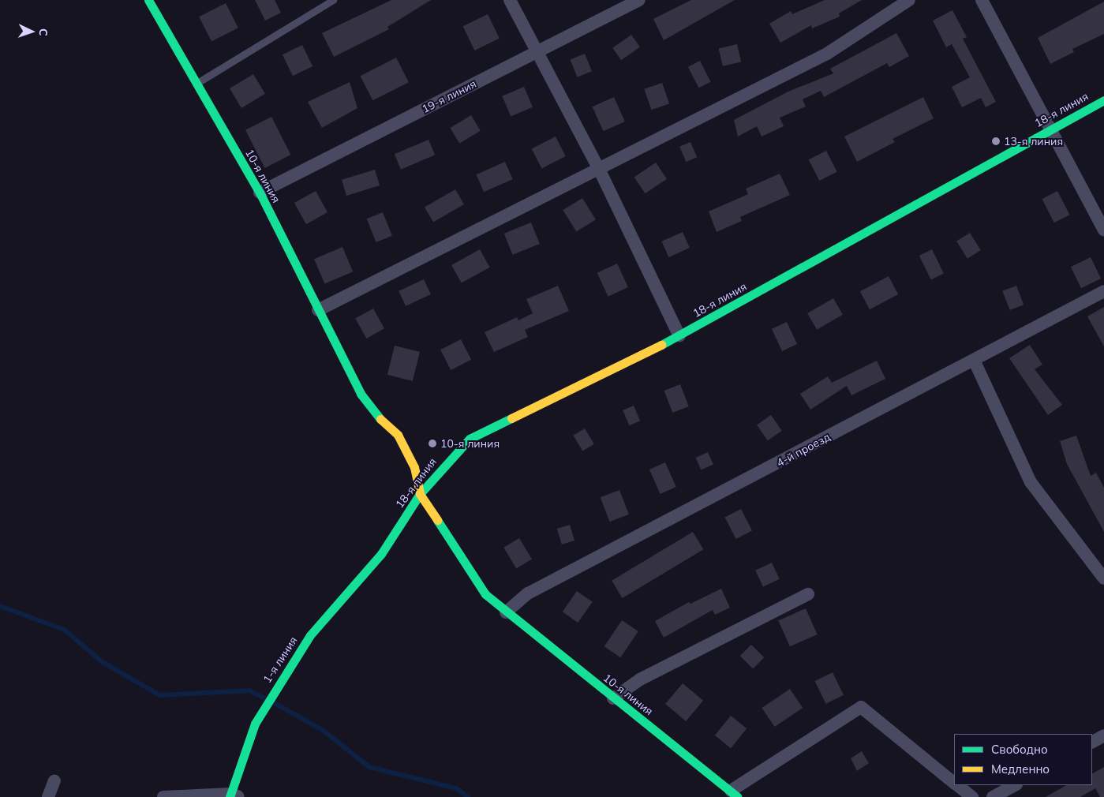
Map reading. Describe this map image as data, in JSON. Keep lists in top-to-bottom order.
{
  "streets": {
    "street": [
      "19-я линия",
      "18-я линия",
      "10-я линия",
      "4-й проезд",
      "1-я линия"
    ]
  },
  "crossings": [
    ["19-я линия", "10-я линия"],
    ["18-я линия", "10-я линия"],
    ["18-я линия", "1-я линия"],
    ["10-я линия", "4-й проезд"]
  ],
  "places": ["13-я линия", "10-я линия"],
  "legend": ["Свободно", "Медленно"],
  "north": "right"
}
